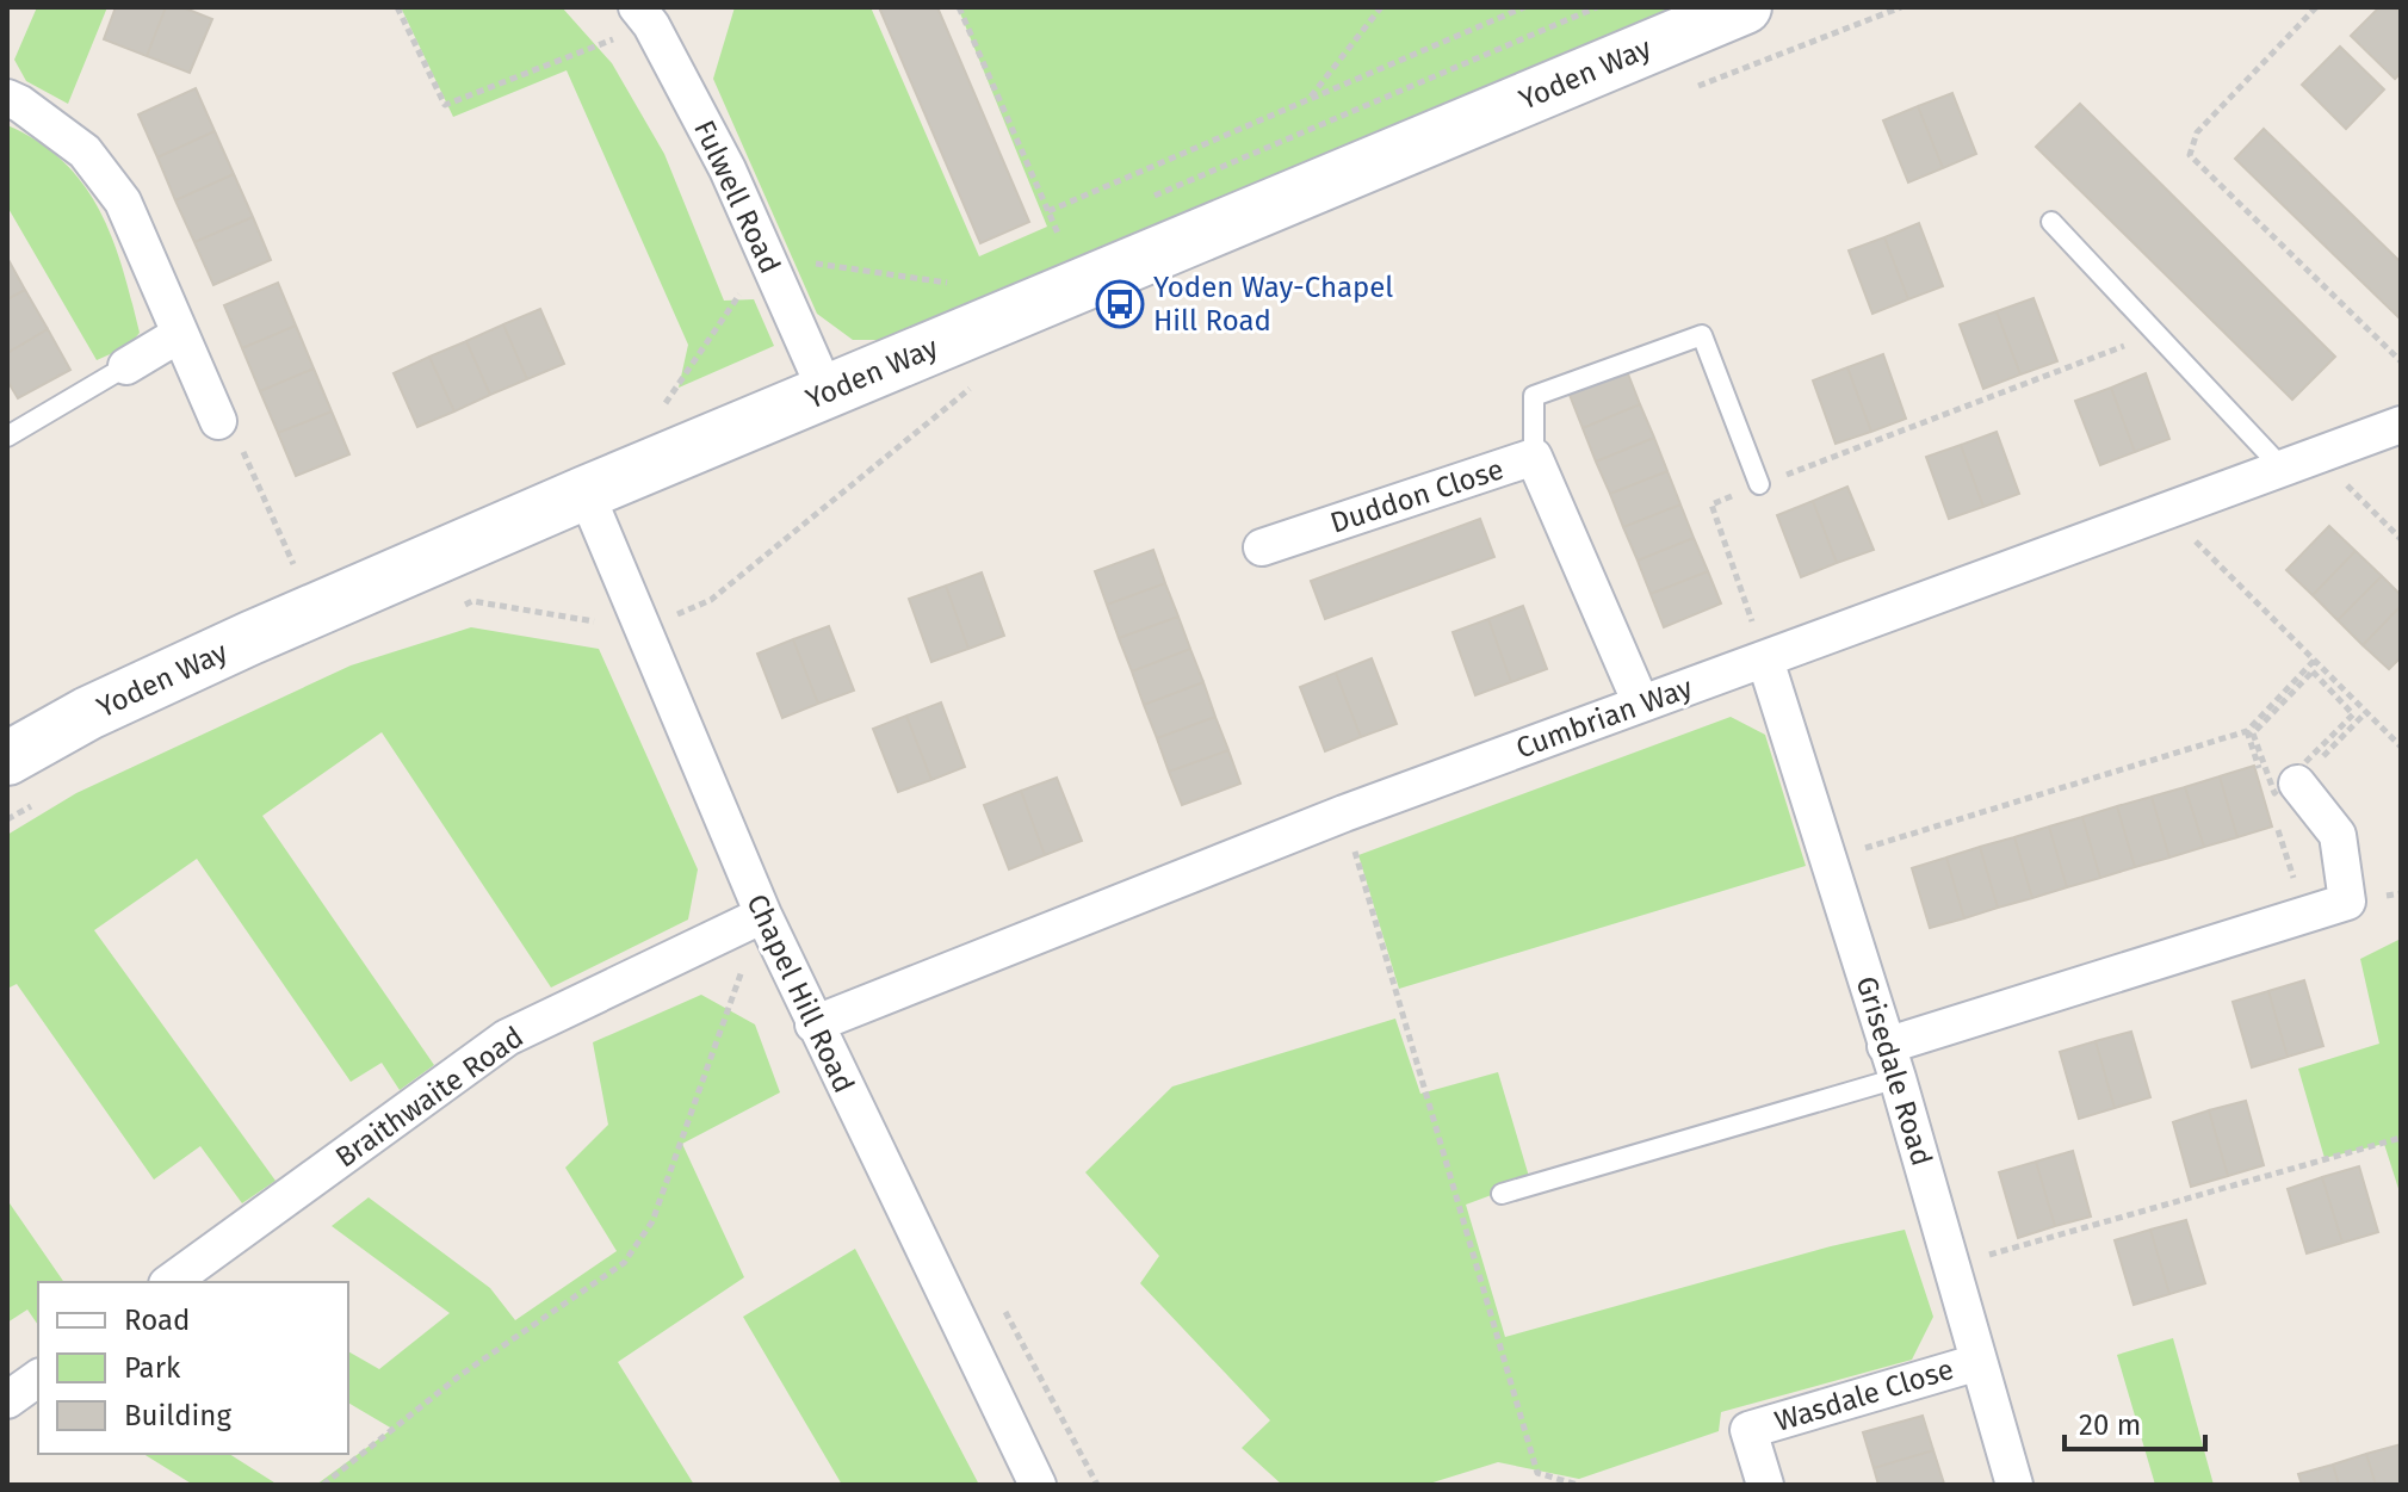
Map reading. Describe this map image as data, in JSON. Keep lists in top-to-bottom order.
{
  "streets": {
    "main road": ["Yoden Way"],
    "street": [
      "Fulwell Road",
      "Duddon Close",
      "Cumbrian Way",
      "Chapel Hill Road",
      "Grisedale Road",
      "Braithwaite Road",
      "Wasdale Close"
    ]
  },
  "crossings": [
    ["Yoden Way", "Fulwell Road"],
    ["Yoden Way", "Chapel Hill Road"],
    ["Duddon Close", "Cumbrian Way"],
    ["Cumbrian Way", "Chapel Hill Road"],
    ["Cumbrian Way", "Grisedale Road"],
    ["Chapel Hill Road", "Braithwaite Road"],
    ["Grisedale Road", "Wasdale Close"]
  ],
  "places": {
    "bus stop": ["Yoden Way-Chapel Hill Road"]
  },
  "legend": ["Road", "Park", "Building"],
  "scale_bar": "20 m"
}
